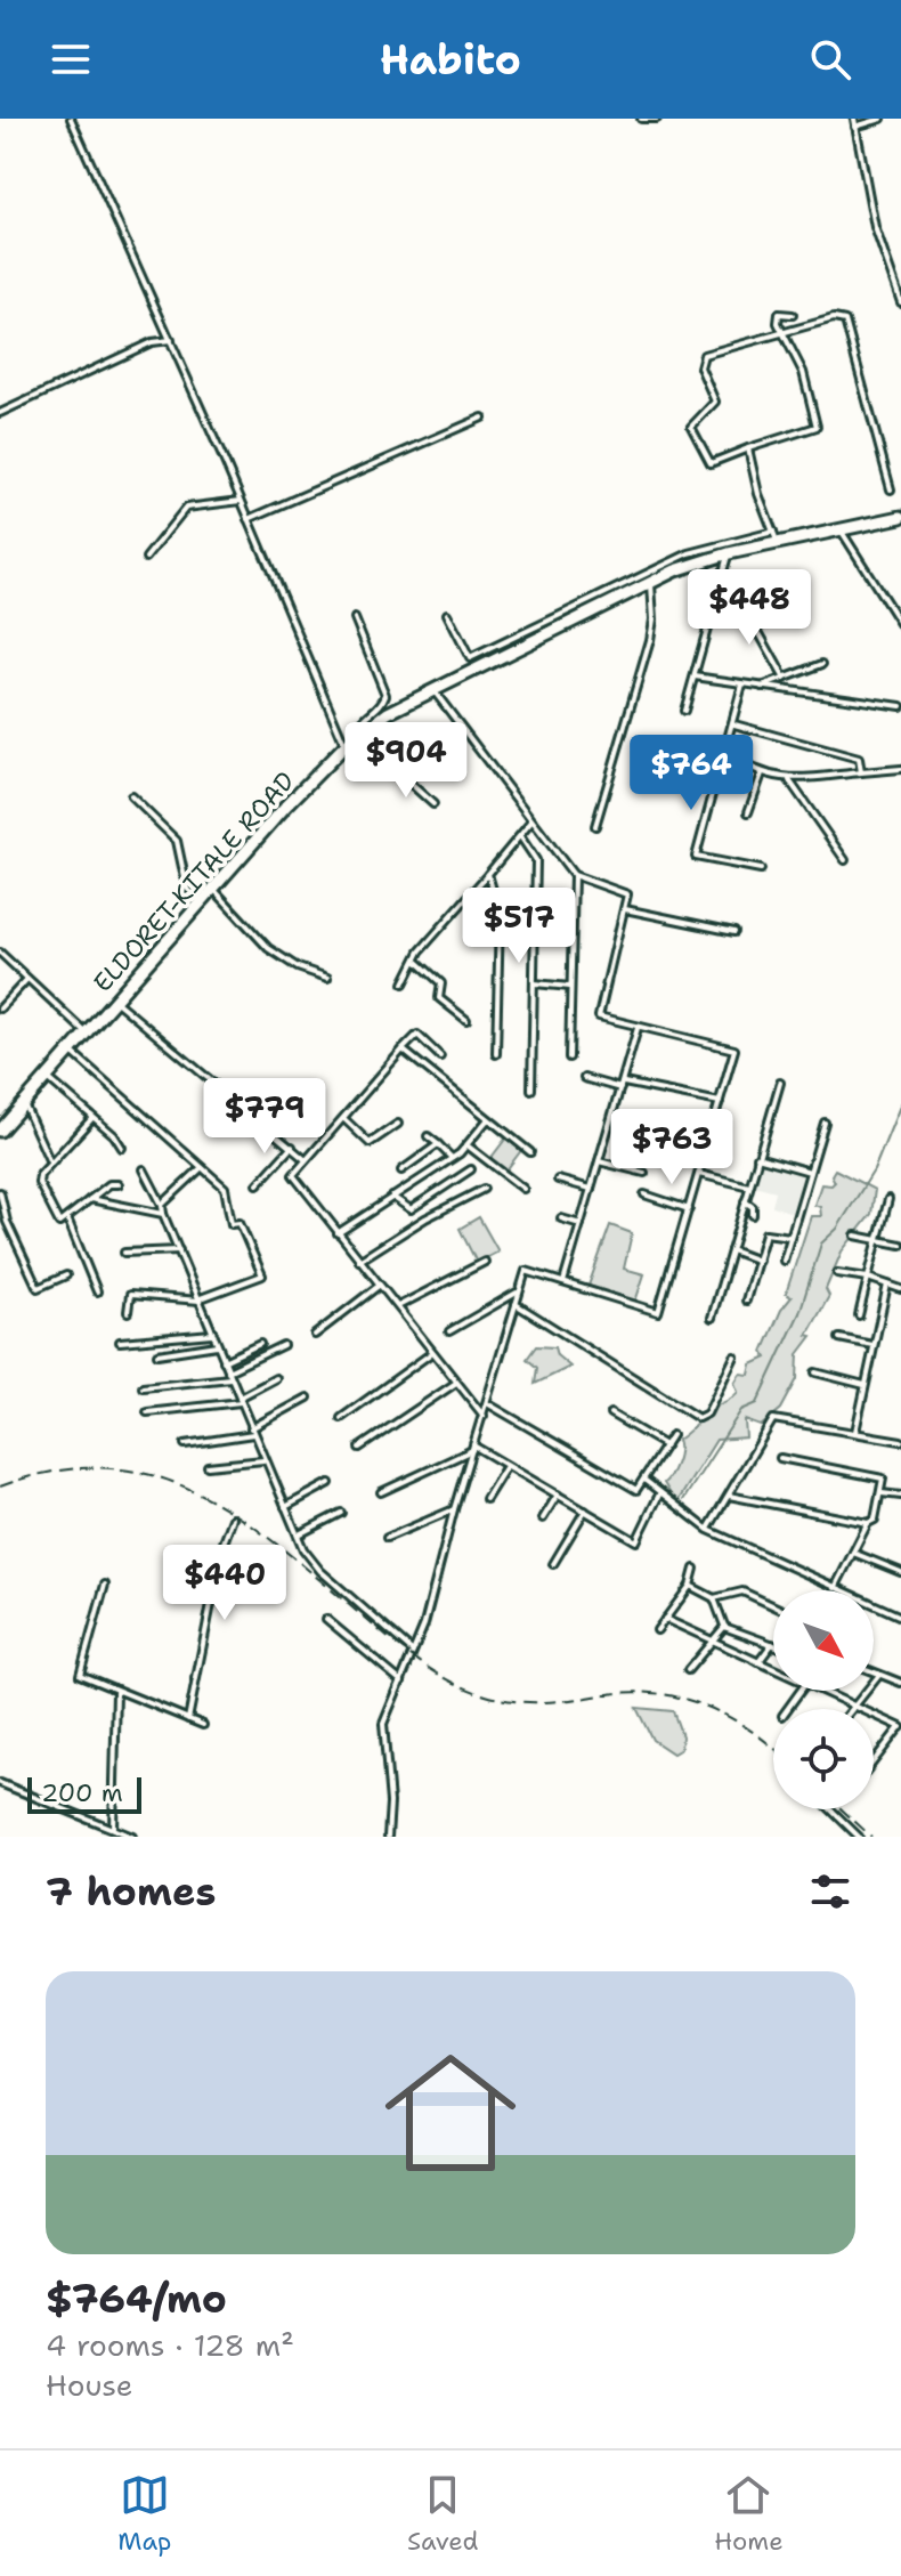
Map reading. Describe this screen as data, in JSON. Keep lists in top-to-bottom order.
{
  "streets": {
    "highway": ["ELDORET-KITALE ROAD"]
  },
  "scale_bar": "200 m",
  "north": "bottom right",
  "page": {
    "header": "Habito",
    "price": [
      "$448",
      "$904",
      "$764",
      "$517",
      "$779",
      "$763",
      "$440"
    ],
    "scale": "200 m",
    "heading": "7 homes",
    "list": [
      {
        "name": "$764/mo",
        "note": "4 rooms · 128 m² · House"
      }
    ],
    "tabs": ["Map", "Saved", "Home"]
  }
}
